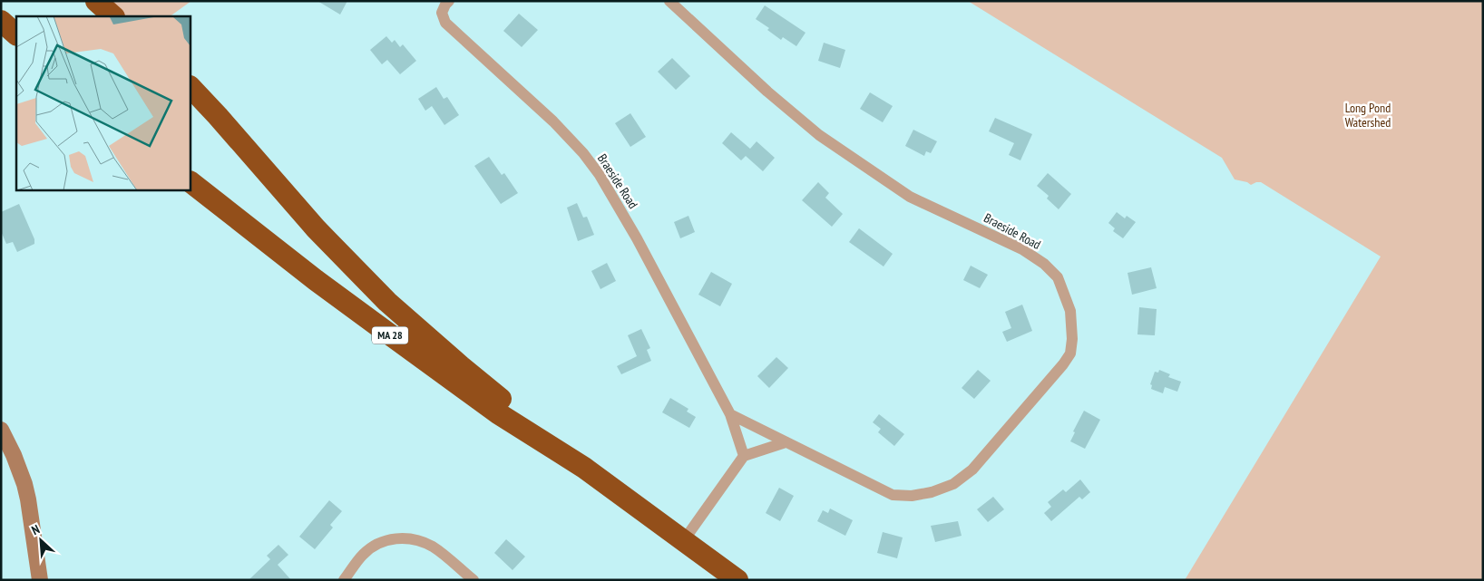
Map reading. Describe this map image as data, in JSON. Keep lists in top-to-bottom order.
{
  "streets": {
    "highway": ["MA 28"],
    "street": ["Braeside Road"]
  },
  "parks": ["Long Pond Watershed"],
  "north": "top left"
}
